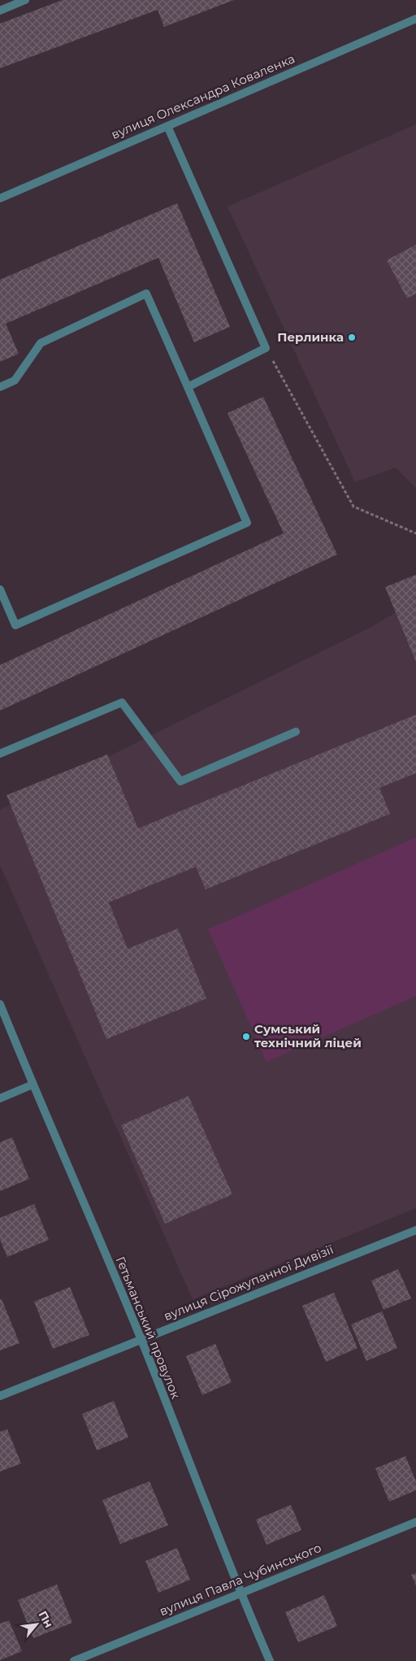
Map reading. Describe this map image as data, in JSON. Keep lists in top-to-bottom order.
{
  "streets": {
    "street": [
      "вулиця Олександра Коваленка",
      "вулиця Сірожупанної Дивізії",
      "Гетьманський провулок",
      "вулиця Павла Чубинського"
    ]
  },
  "crossings": [
    ["вулиця Сірожупанної Дивізії", "Гетьманський провулок"],
    ["Гетьманський провулок", "вулиця Павла Чубинського"]
  ],
  "places": ["Перлинка", "Сумський технічний ліцей"],
  "north": "top right"
}
